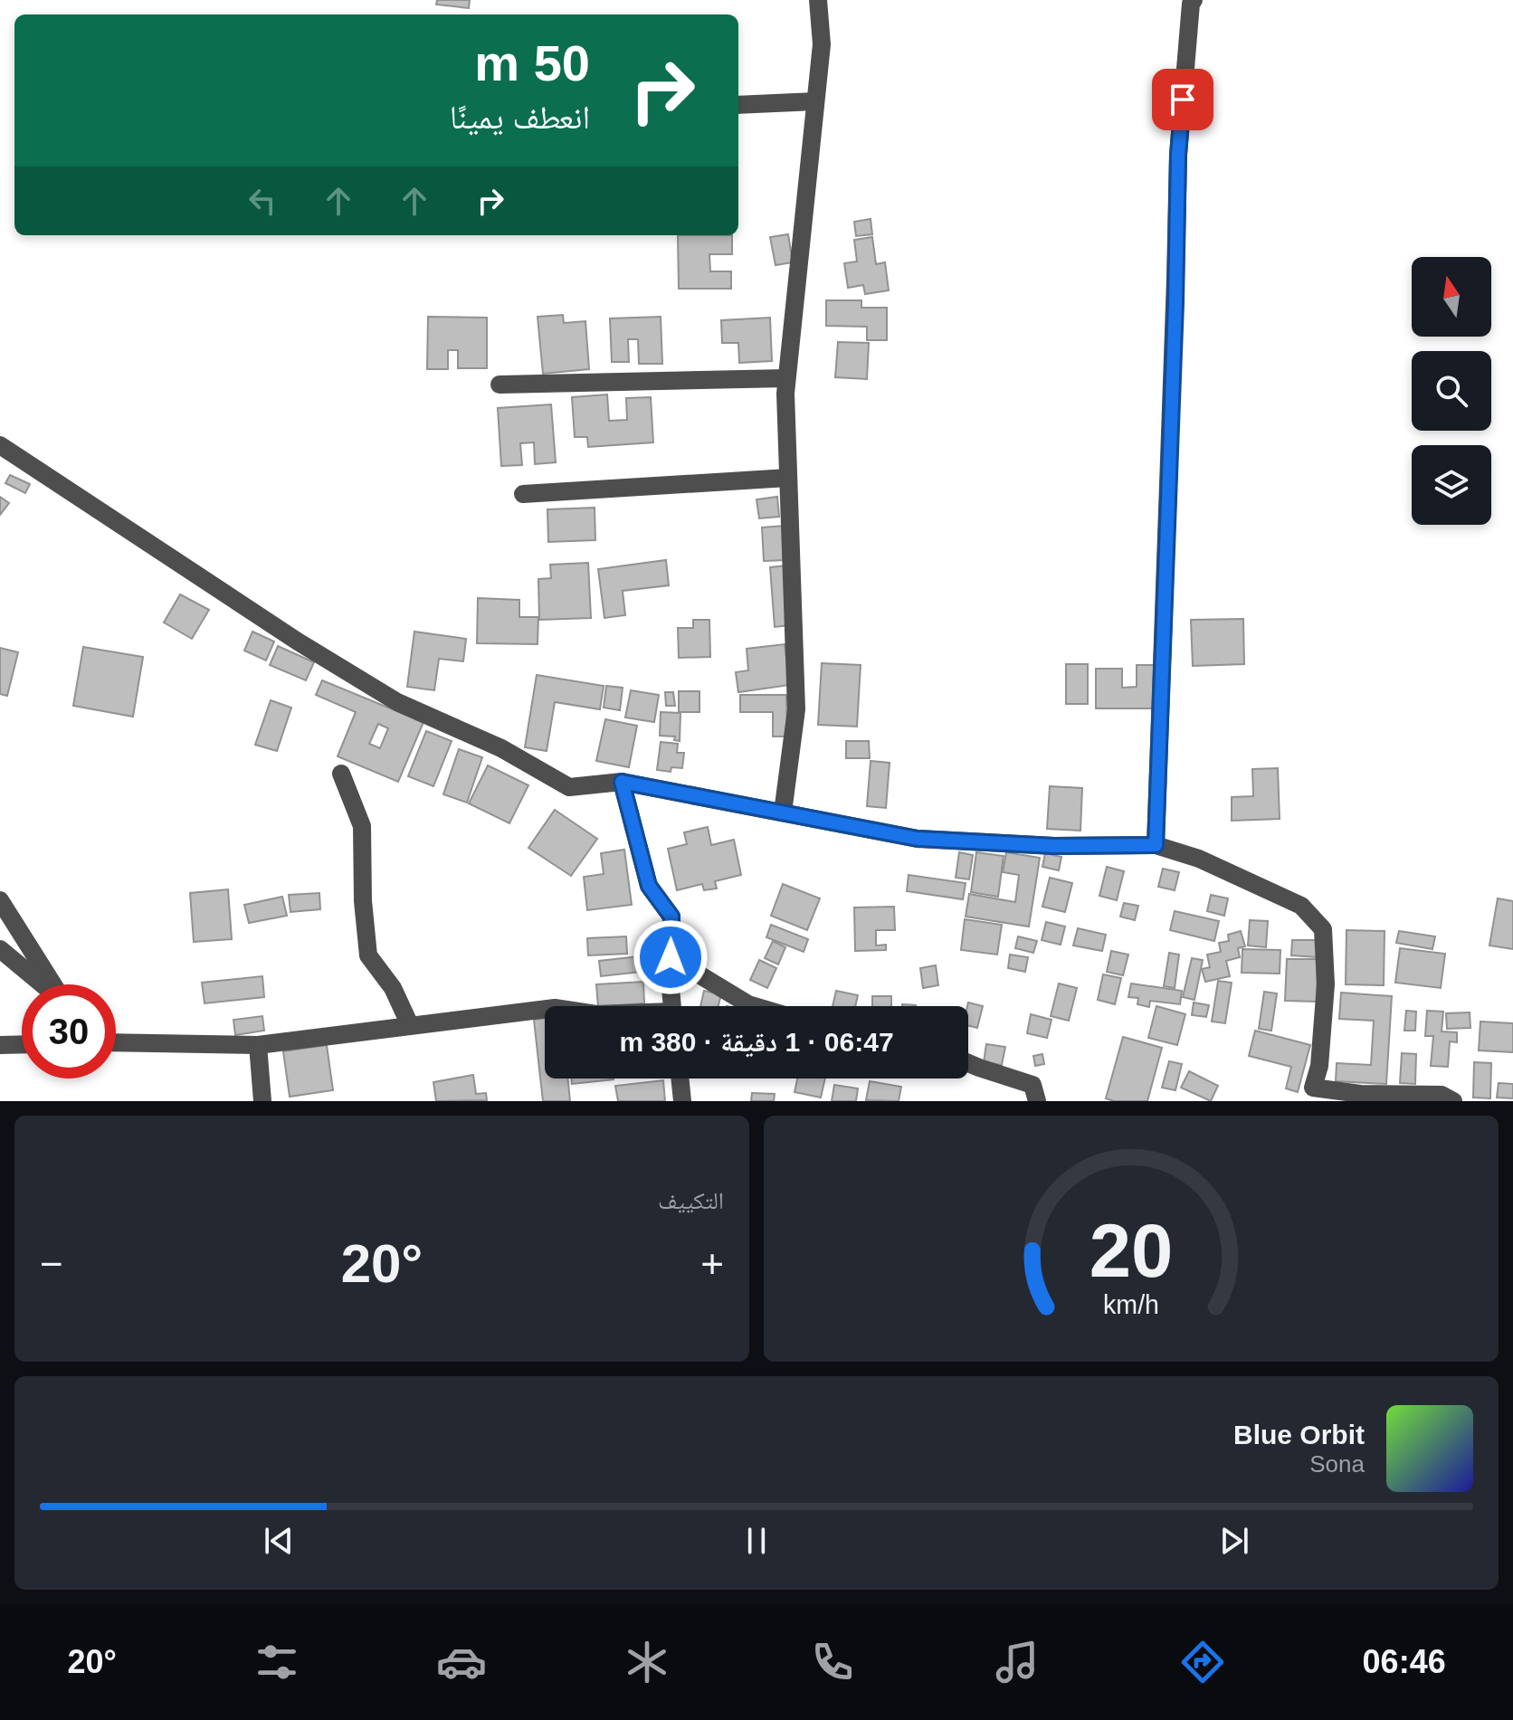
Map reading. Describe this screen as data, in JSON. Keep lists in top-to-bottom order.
{
  "north": "top",
  "page": {
    "turn": ["50 m", "انعطف يمينًا"],
    "limit": "30",
    "trip": "06:47 · 1 دقيقة · 380 m",
    "tile": "التكييف",
    "heat": ["−", "20°", "+"],
    "song": ["Blue Orbit", "Sona"],
    "tabs": ["06:46", "20°"],
    "gauge": ["20", "km/h"]
  }
}
